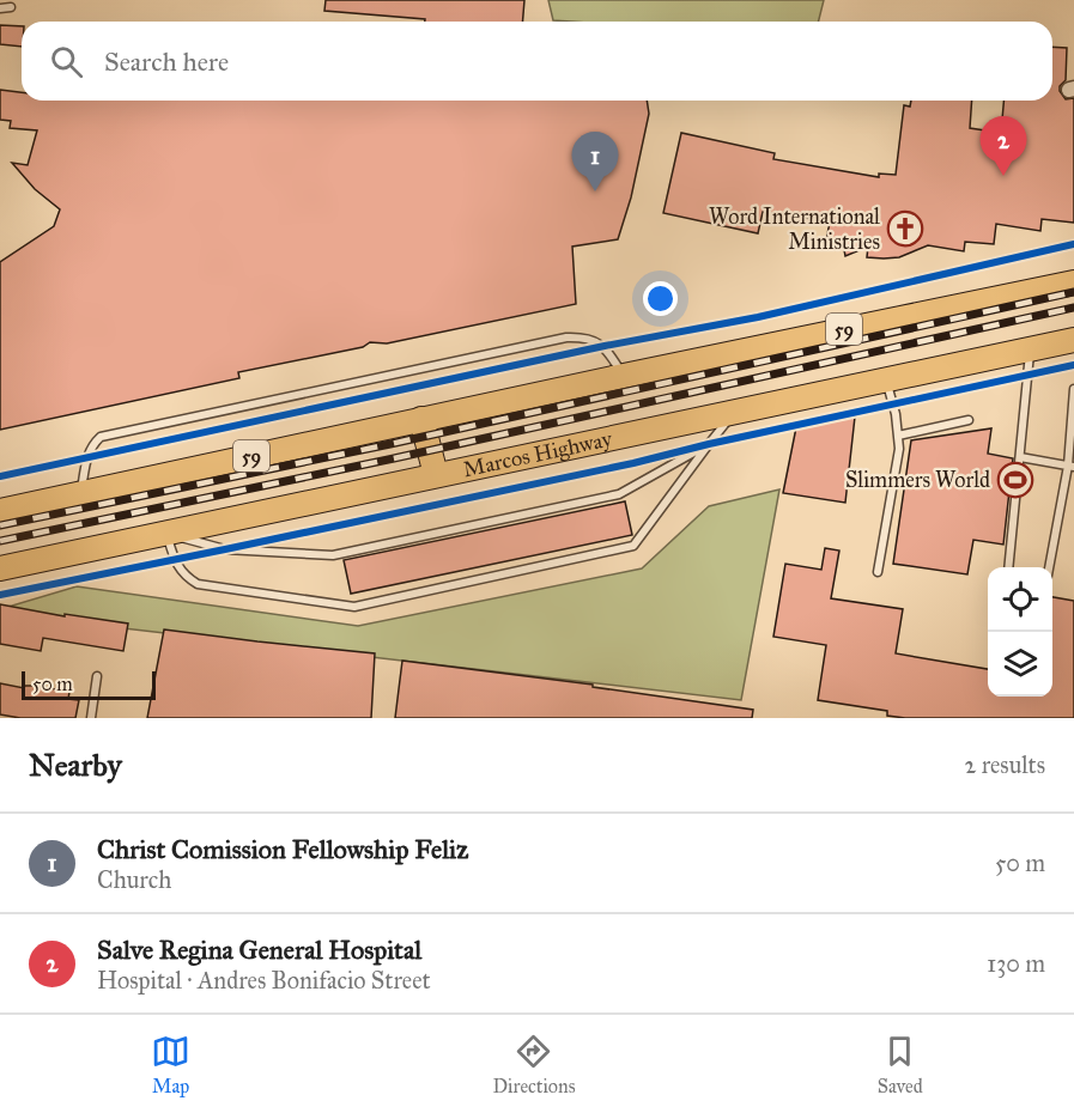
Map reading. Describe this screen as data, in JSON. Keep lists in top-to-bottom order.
{
  "streets": {
    "main road": ["59", "Marcos Highway"]
  },
  "places": {
    "church": ["Word International Ministries"],
    "sports": ["Slimmers World"]
  },
  "scale_bar": "50 m",
  "page": {
    "search": "Search here",
    "pins": ["2", "1"],
    "scale": "50 m",
    "heading": ["Nearby", "2 results"],
    "list": [
      {
        "mark": "1",
        "name": "Christ Comission Fellowship Feliz",
        "note": "Church",
        "value": "50 m"
      },
      {
        "mark": "2",
        "name": "Salve Regina General Hospital",
        "note": "Hospital · Andres Bonifacio Street",
        "value": "130 m"
      }
    ],
    "nav": ["Map", "Directions", "Saved"]
  }
}
